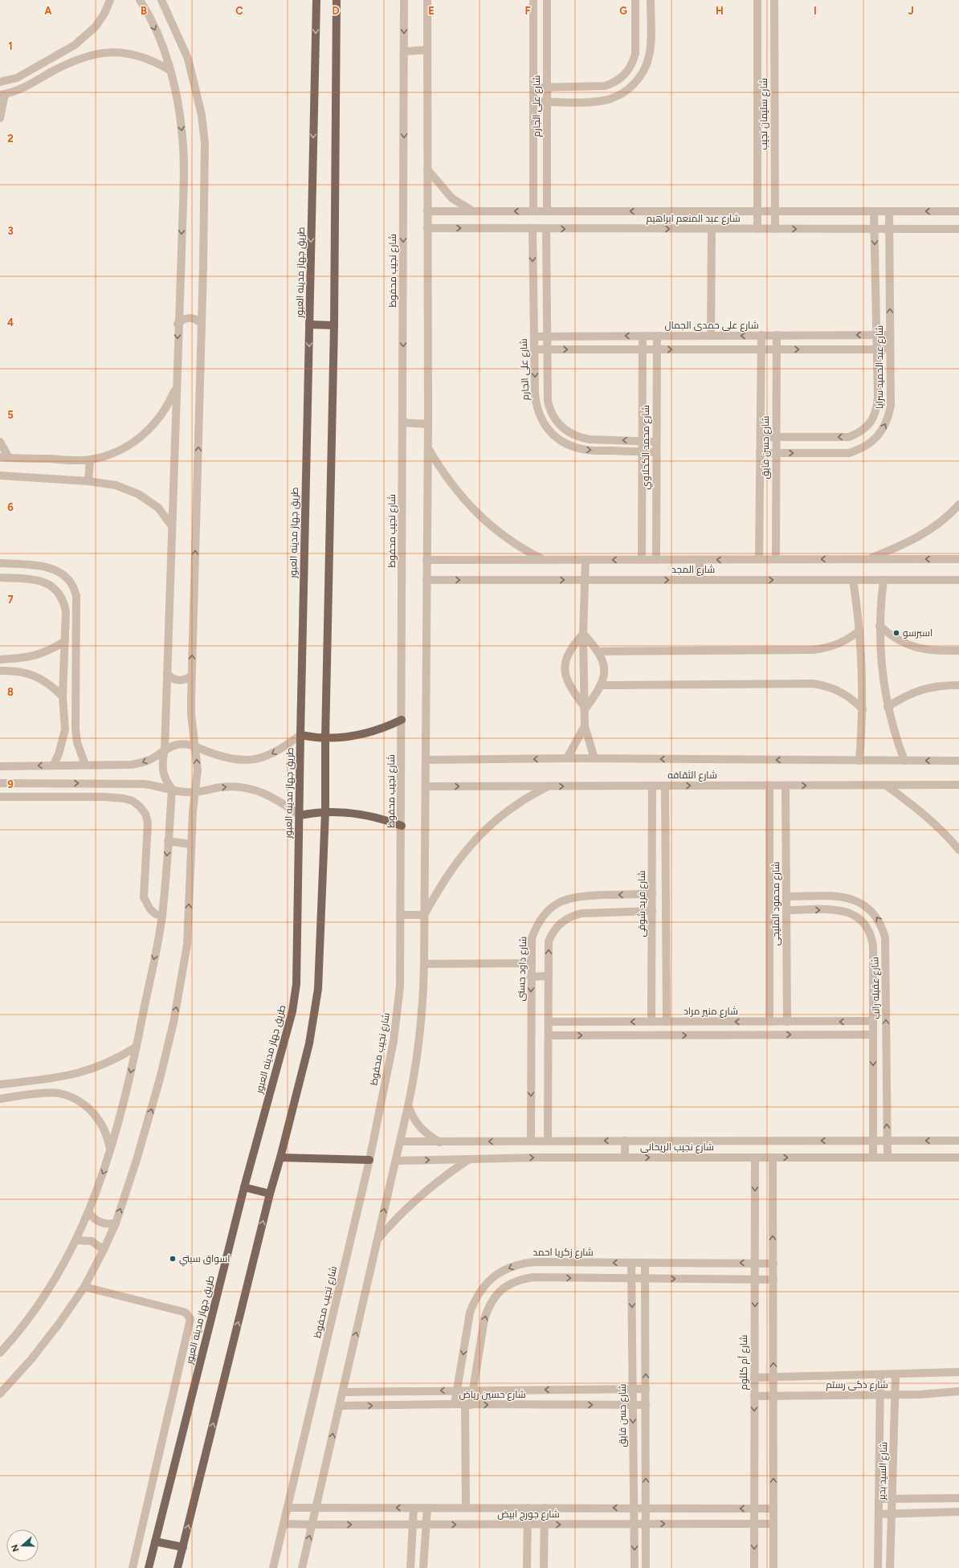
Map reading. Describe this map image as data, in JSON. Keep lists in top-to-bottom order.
{
  "streets": {
    "main road": ["طريق جهاز مدينه العبور"],
    "street": [
      "شارع على الجارم",
      "شارع سليمان نجيب",
      "شارع عبد المنعم ابراهيم",
      "شارع نجيب محفوظ",
      "شارع على حمدى الجمال",
      "شارع عبد الحميد سرايا",
      "شارع محمد الكحلاوي",
      "شارع حسن فايق",
      "شارع المجد",
      "شارع الثقافه",
      "شارع فريد شوقى",
      "شارع محمود المليجى",
      "شارع داود حسنى",
      "شارع عقيله راتب",
      "شارع منير مراد",
      "شارع نجيب الريحانى",
      "شارع زكريا احمد",
      "شارع أم كلثوم",
      "شارع ذكى رستم",
      "شارع حسين رياض",
      "شارع السيد بدير",
      "شارع جورج ابيض"
    ]
  },
  "crossings": [
    ["شارع على الجارم", "شارع عبد المنعم ابراهيم"],
    ["شارع على الجارم", "شارع على حمدى الجمال"],
    ["شارع على الجارم", "شارع محمد الكحلاوي"],
    ["شارع سليمان نجيب", "شارع عبد المنعم ابراهيم"],
    ["شارع عبد المنعم ابراهيم", "شارع عبد الحميد سرايا"],
    ["شارع نجيب محفوظ", "شارع جورج ابيض"],
    ["شارع على حمدى الجمال", "شارع عبد الحميد سرايا"],
    ["شارع على حمدى الجمال", "شارع محمد الكحلاوي"],
    ["شارع على حمدى الجمال", "شارع حسن فايق"],
    ["شارع عبد الحميد سرايا", "شارع حسن فايق"],
    ["شارع محمد الكحلاوي", "شارع المجد"],
    ["شارع حسن فايق", "شارع المجد"],
    ["شارع حسن فايق", "شارع زكريا احمد"],
    ["شارع حسن فايق", "شارع حسين رياض"],
    ["شارع حسن فايق", "شارع جورج ابيض"],
    ["شارع الثقافه", "شارع فريد شوقى"],
    ["شارع الثقافه", "شارع محمود المليجى"],
    ["شارع فريد شوقى", "شارع داود حسنى"],
    ["شارع فريد شوقى", "شارع منير مراد"],
    ["شارع محمود المليجى", "شارع عقيله راتب"],
    ["شارع محمود المليجى", "شارع منير مراد"],
    ["شارع داود حسنى", "شارع نجيب الريحانى"],
    ["شارع عقيله راتب", "شارع منير مراد"],
    ["شارع عقيله راتب", "شارع نجيب الريحانى"],
    ["شارع نجيب الريحانى", "شارع أم كلثوم"],
    ["شارع زكريا احمد", "شارع أم كلثوم"],
    ["شارع زكريا احمد", "شارع حسين رياض"],
    ["شارع أم كلثوم", "شارع ذكى رستم"],
    ["شارع أم كلثوم", "شارع جورج ابيض"],
    ["شارع ذكى رستم", "شارع السيد بدير"]
  ],
  "one_way": ["شارع زكريا احمد"],
  "places": ["اسبرسو", "اسواق سيتي"],
  "north": "left",
  "grid": {
    "columns": [
      "A",
      "B",
      "C",
      "D",
      "E",
      "F",
      "G",
      "H",
      "I",
      "J"
    ],
    "rows": [
      "1",
      "2",
      "3",
      "4",
      "5",
      "6",
      "7",
      "8",
      "9"
    ]
  }
}
